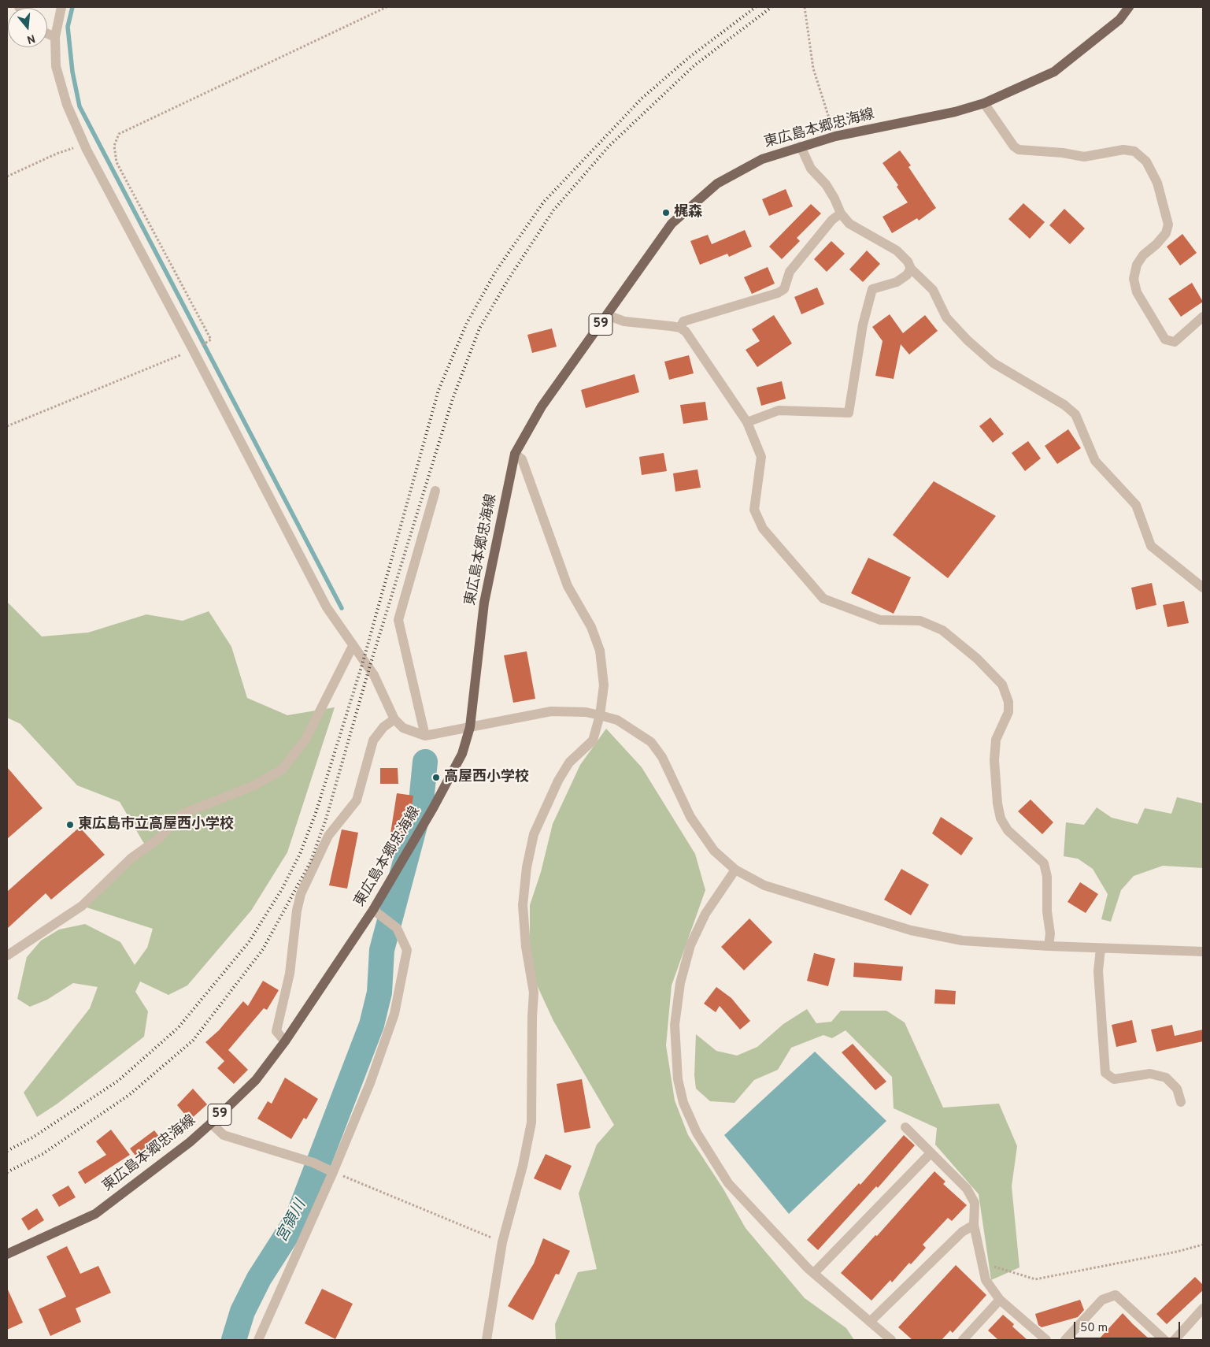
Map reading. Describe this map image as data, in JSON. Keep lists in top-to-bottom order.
{
  "streets": {
    "main road": ["東広島本郷忠海線", "59"]
  },
  "water": ["宮領川"],
  "places": ["梶森", "高屋西小学校", "東広島市立高屋西小学校"],
  "scale_bar": "50 m",
  "north": "bottom"
}
